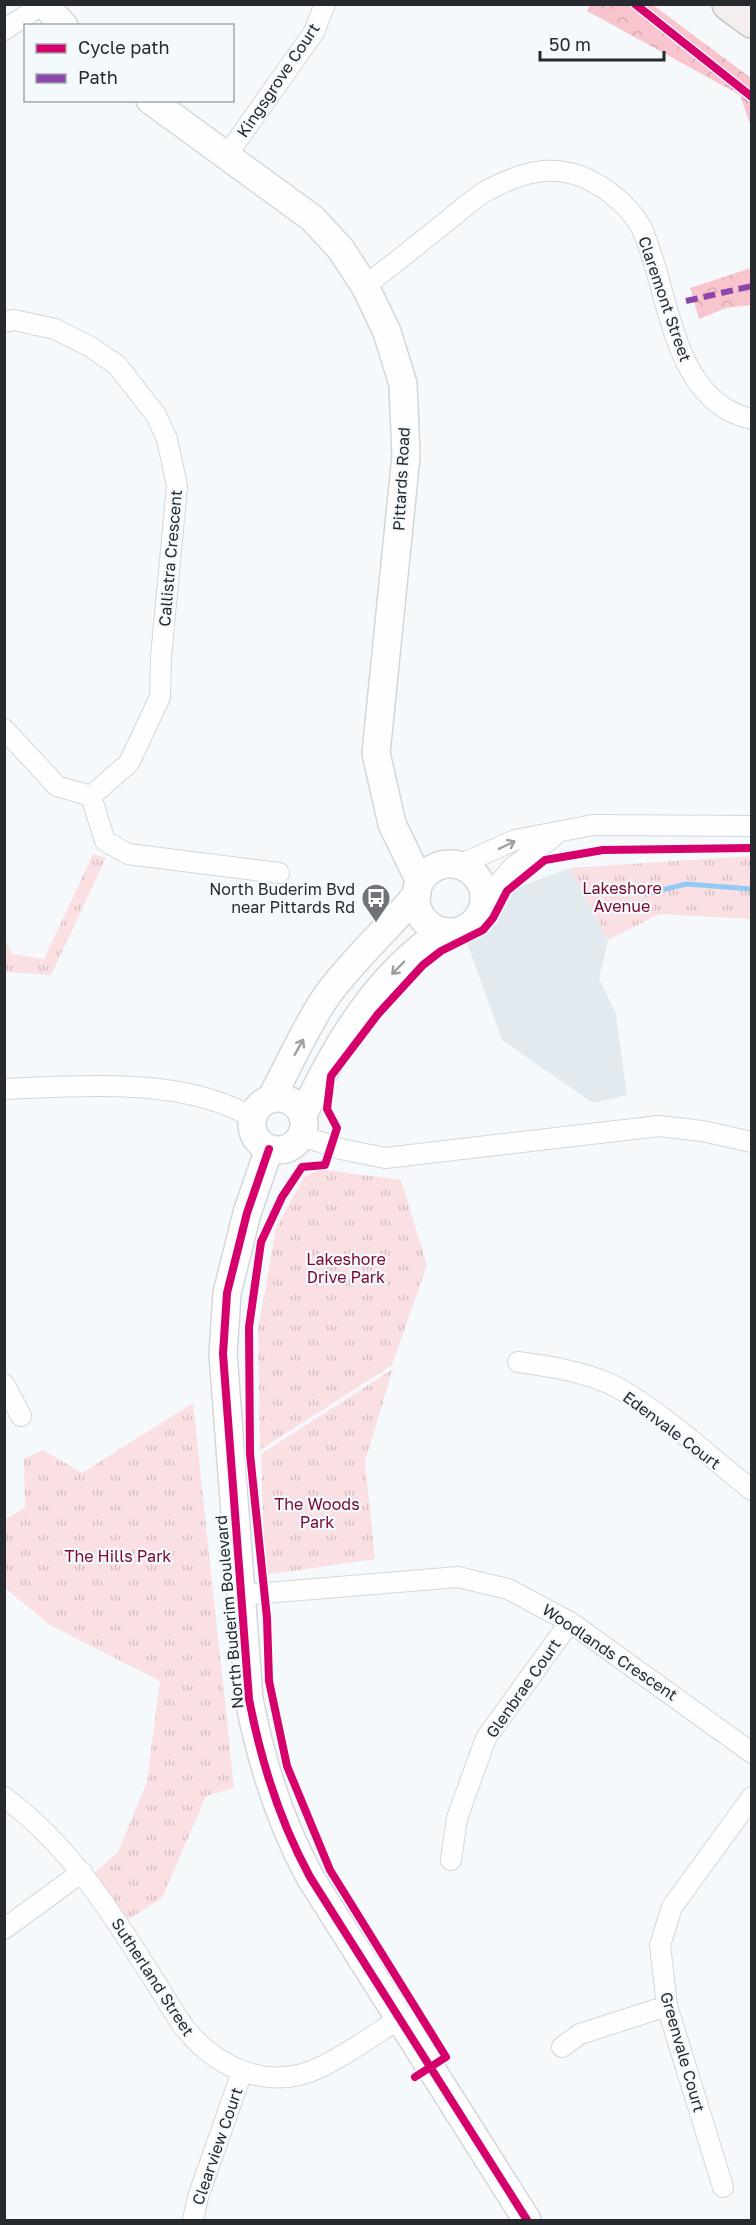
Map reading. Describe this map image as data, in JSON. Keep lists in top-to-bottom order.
{
  "streets": {
    "street": [
      "Kingsgrove Court",
      "Claremont Street",
      "Pittards Road",
      "Callistra Crescent",
      "Edenvale Court",
      "North Buderim Boulevard",
      "Woodlands Crescent",
      "Glenbrae Court",
      "Sutherland Street",
      "Greenvale Court",
      "Clearview Court"
    ]
  },
  "crossings": [
    ["Kingsgrove Court", "Pittards Road"],
    ["Claremont Street", "Pittards Road"],
    ["North Buderim Boulevard", "Woodlands Crescent"],
    ["North Buderim Boulevard", "Sutherland Street"],
    ["Woodlands Crescent", "Glenbrae Court"],
    ["Sutherland Street", "Clearview Court"]
  ],
  "parks": [
    "Lakeshore Avenue",
    "Lakeshore Drive Park",
    "The Woods Park",
    "The Hills Park"
  ],
  "places": {
    "bus stop": ["North Buderim Bvd near Pittards Rd"]
  },
  "legend": ["Cycle path", "Path"],
  "scale_bar": "50 m"
}
